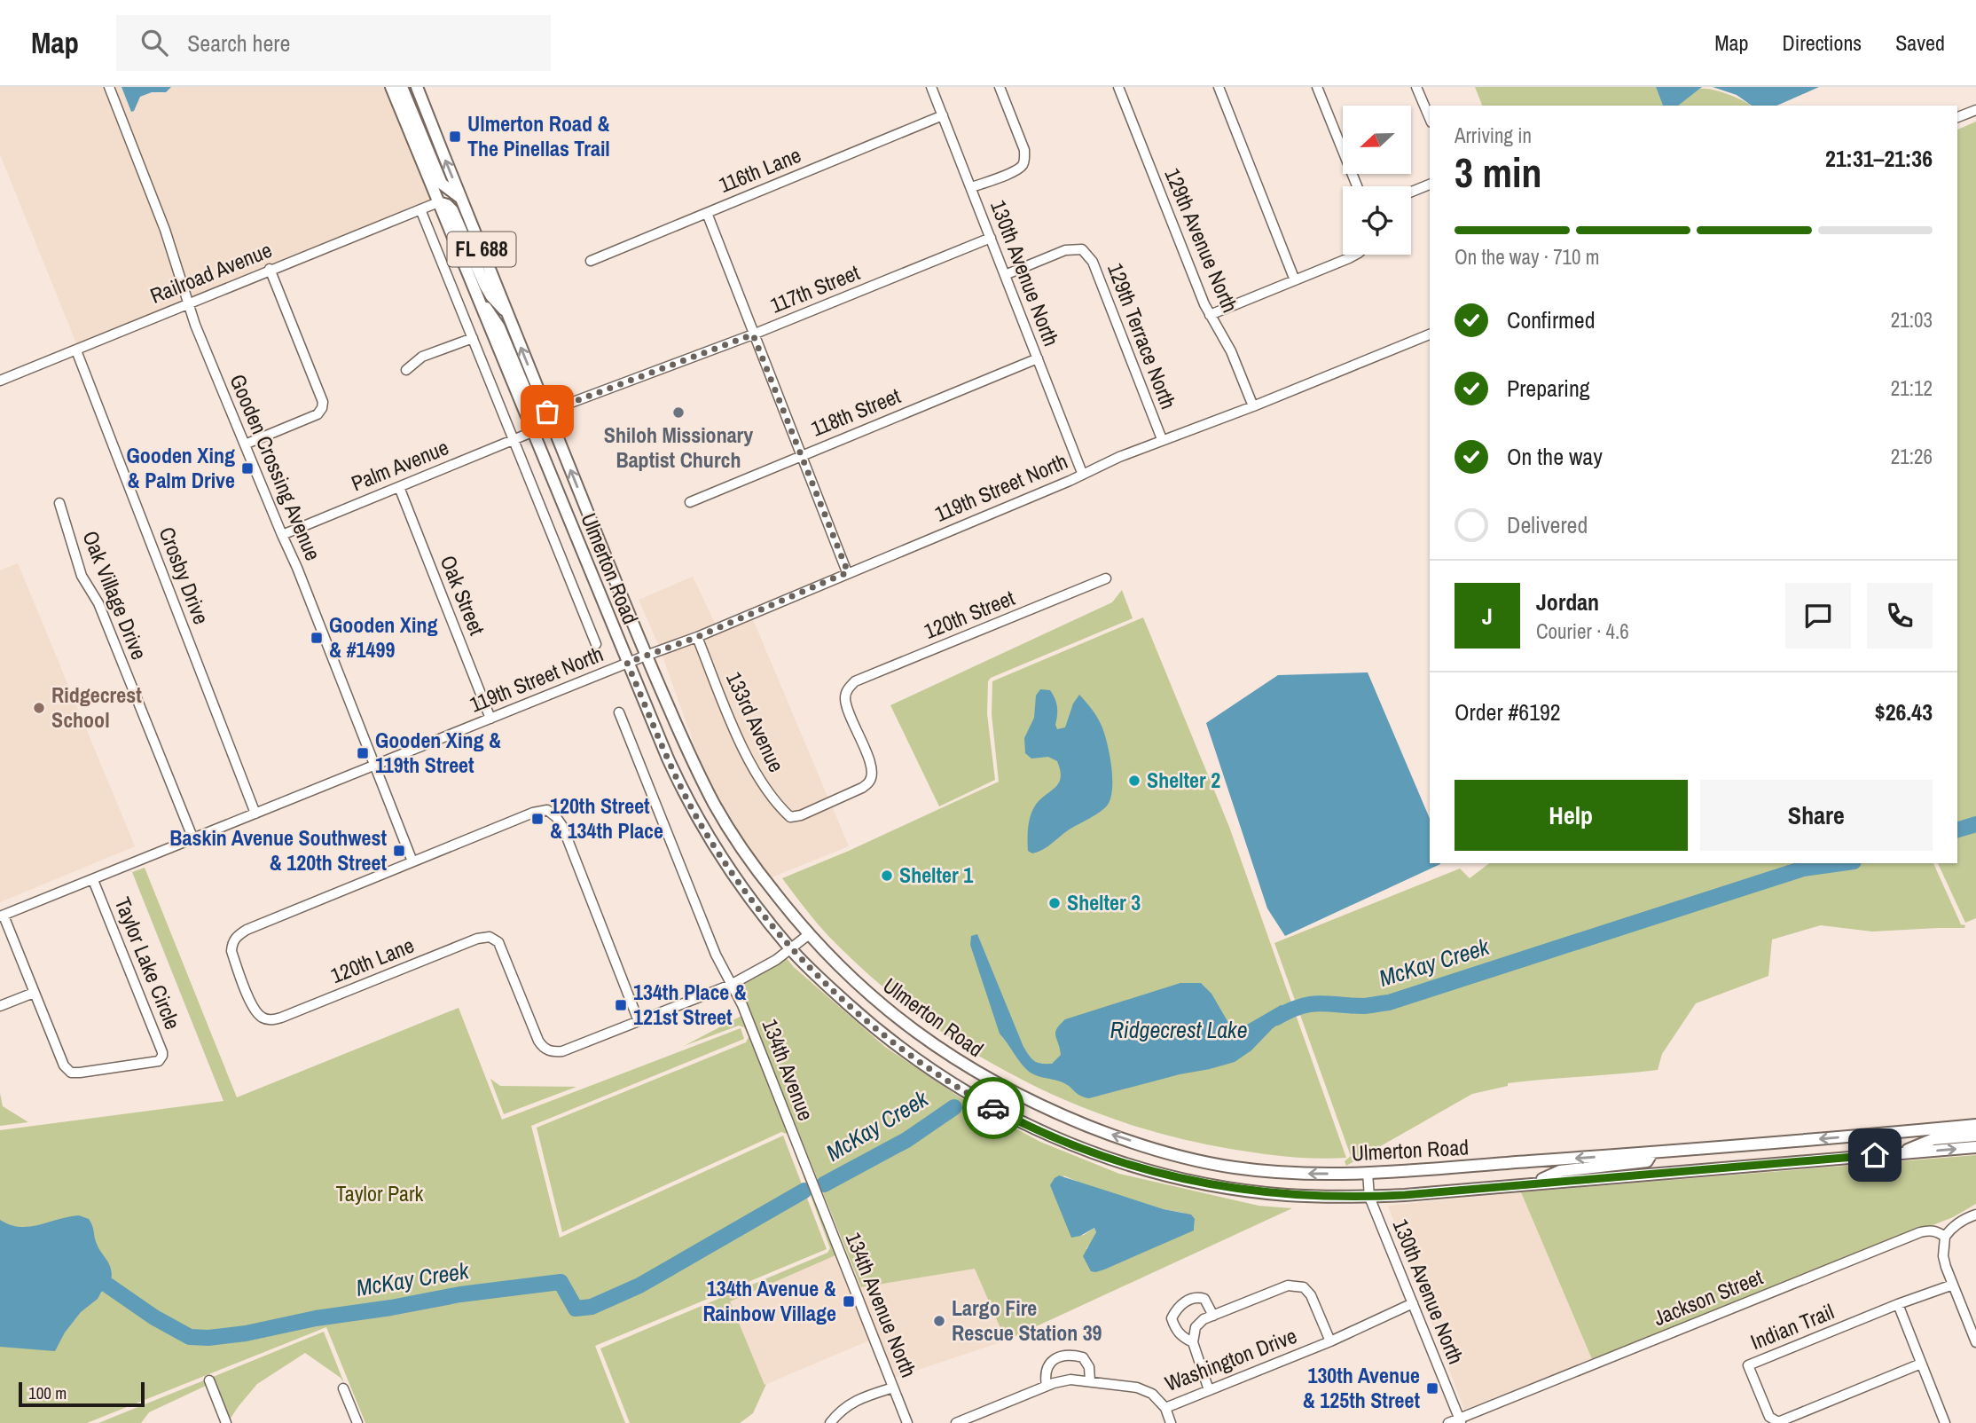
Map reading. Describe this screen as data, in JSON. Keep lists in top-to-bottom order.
{
  "streets": {
    "main road": ["FL 688", "Ulmerton Road"],
    "street": [
      "116th Lane",
      "129th Avenue North",
      "Railroad Avenue",
      "130th Avenue North",
      "117th Street",
      "129th Terrace North",
      "118th Street",
      "Palm Avenue",
      "Gooden Crossing Avenue",
      "119th Street North",
      "Crosby Drive",
      "Oak Village Drive",
      "Oak Street",
      "120th Street",
      "133rd Avenue",
      "120th Lane",
      "Taylor Lake Circle",
      "134th Avenue",
      "Jackson Street",
      "134th Avenue North",
      "Indian Trail",
      "Washington Drive"
    ]
  },
  "crossings": [
    ["116th Lane", "130th Avenue North"],
    ["129th Avenue North", "119th Street North"],
    ["Railroad Avenue", "Gooden Crossing Avenue"],
    ["Railroad Avenue", "Ulmerton Road"],
    ["Railroad Avenue", "Crosby Drive"],
    ["130th Avenue North", "117th Street"],
    ["130th Avenue North", "129th Terrace North"],
    ["130th Avenue North", "118th Street"],
    ["130th Avenue North", "119th Street North"],
    ["130th Avenue North", "Ulmerton Road"],
    ["130th Avenue North", "Jackson Street"],
    ["130th Avenue North", "Washington Drive"],
    ["117th Street", "Ulmerton Road"],
    ["129th Terrace North", "119th Street North"],
    ["Palm Avenue", "Gooden Crossing Avenue"],
    ["Palm Avenue", "Ulmerton Road"],
    ["Palm Avenue", "Oak Street"],
    ["Gooden Crossing Avenue", "119th Street North"],
    ["Gooden Crossing Avenue", "120th Lane"],
    ["119th Street North", "Ulmerton Road"],
    ["119th Street North", "Crosby Drive"],
    ["119th Street North", "Oak Village Drive"],
    ["119th Street North", "Oak Street"],
    ["119th Street North", "133rd Avenue"],
    ["119th Street North", "Taylor Lake Circle"],
    ["120th Street", "133rd Avenue"],
    ["134th Avenue", "134th Avenue North"]
  ],
  "water": ["McKay Creek", "Ridgecrest Lake"],
  "parks": ["Taylor Park"],
  "places": {
    "transit": [
      "Ulmerton Road & The Pinellas Trail",
      "Gooden Xing & Palm Drive",
      "Gooden Xing & #1499",
      "Gooden Xing & 119th Street",
      "120th Street & 134th Place",
      "Baskin Avenue Southwest & 120th Street",
      "134th Place & 121st Street",
      "134th Avenue & Rainbow Village",
      "130th Avenue & 125th Street"
    ],
    "other": [
      "Shiloh Missionary Baptist Church",
      "Ridgecrest School",
      "Shelter 2",
      "Shelter 1",
      "Shelter 3",
      "Largo Fire Rescue Station 39"
    ]
  },
  "scale_bar": "100 m",
  "north": "left",
  "page": {
    "header": "Map",
    "search": "Search here",
    "nav": ["Map", "Directions", "Saved"],
    "heading": ["3 min", "Arriving in", "21:31–21:36"],
    "panel": [
      "Jordan",
      "Courier · 4.6",
      "Order #6192",
      "$26.43"
    ],
    "bar": "On the way · 710 m",
    "list": [
      ["Confirmed", "21:03"],
      ["Preparing", "21:12"],
      ["On the way", "21:26"],
      "Delivered"
    ],
    "round": "J",
    "buttons": ["Help", "Share"],
    "scale": "100 m"
  }
}
